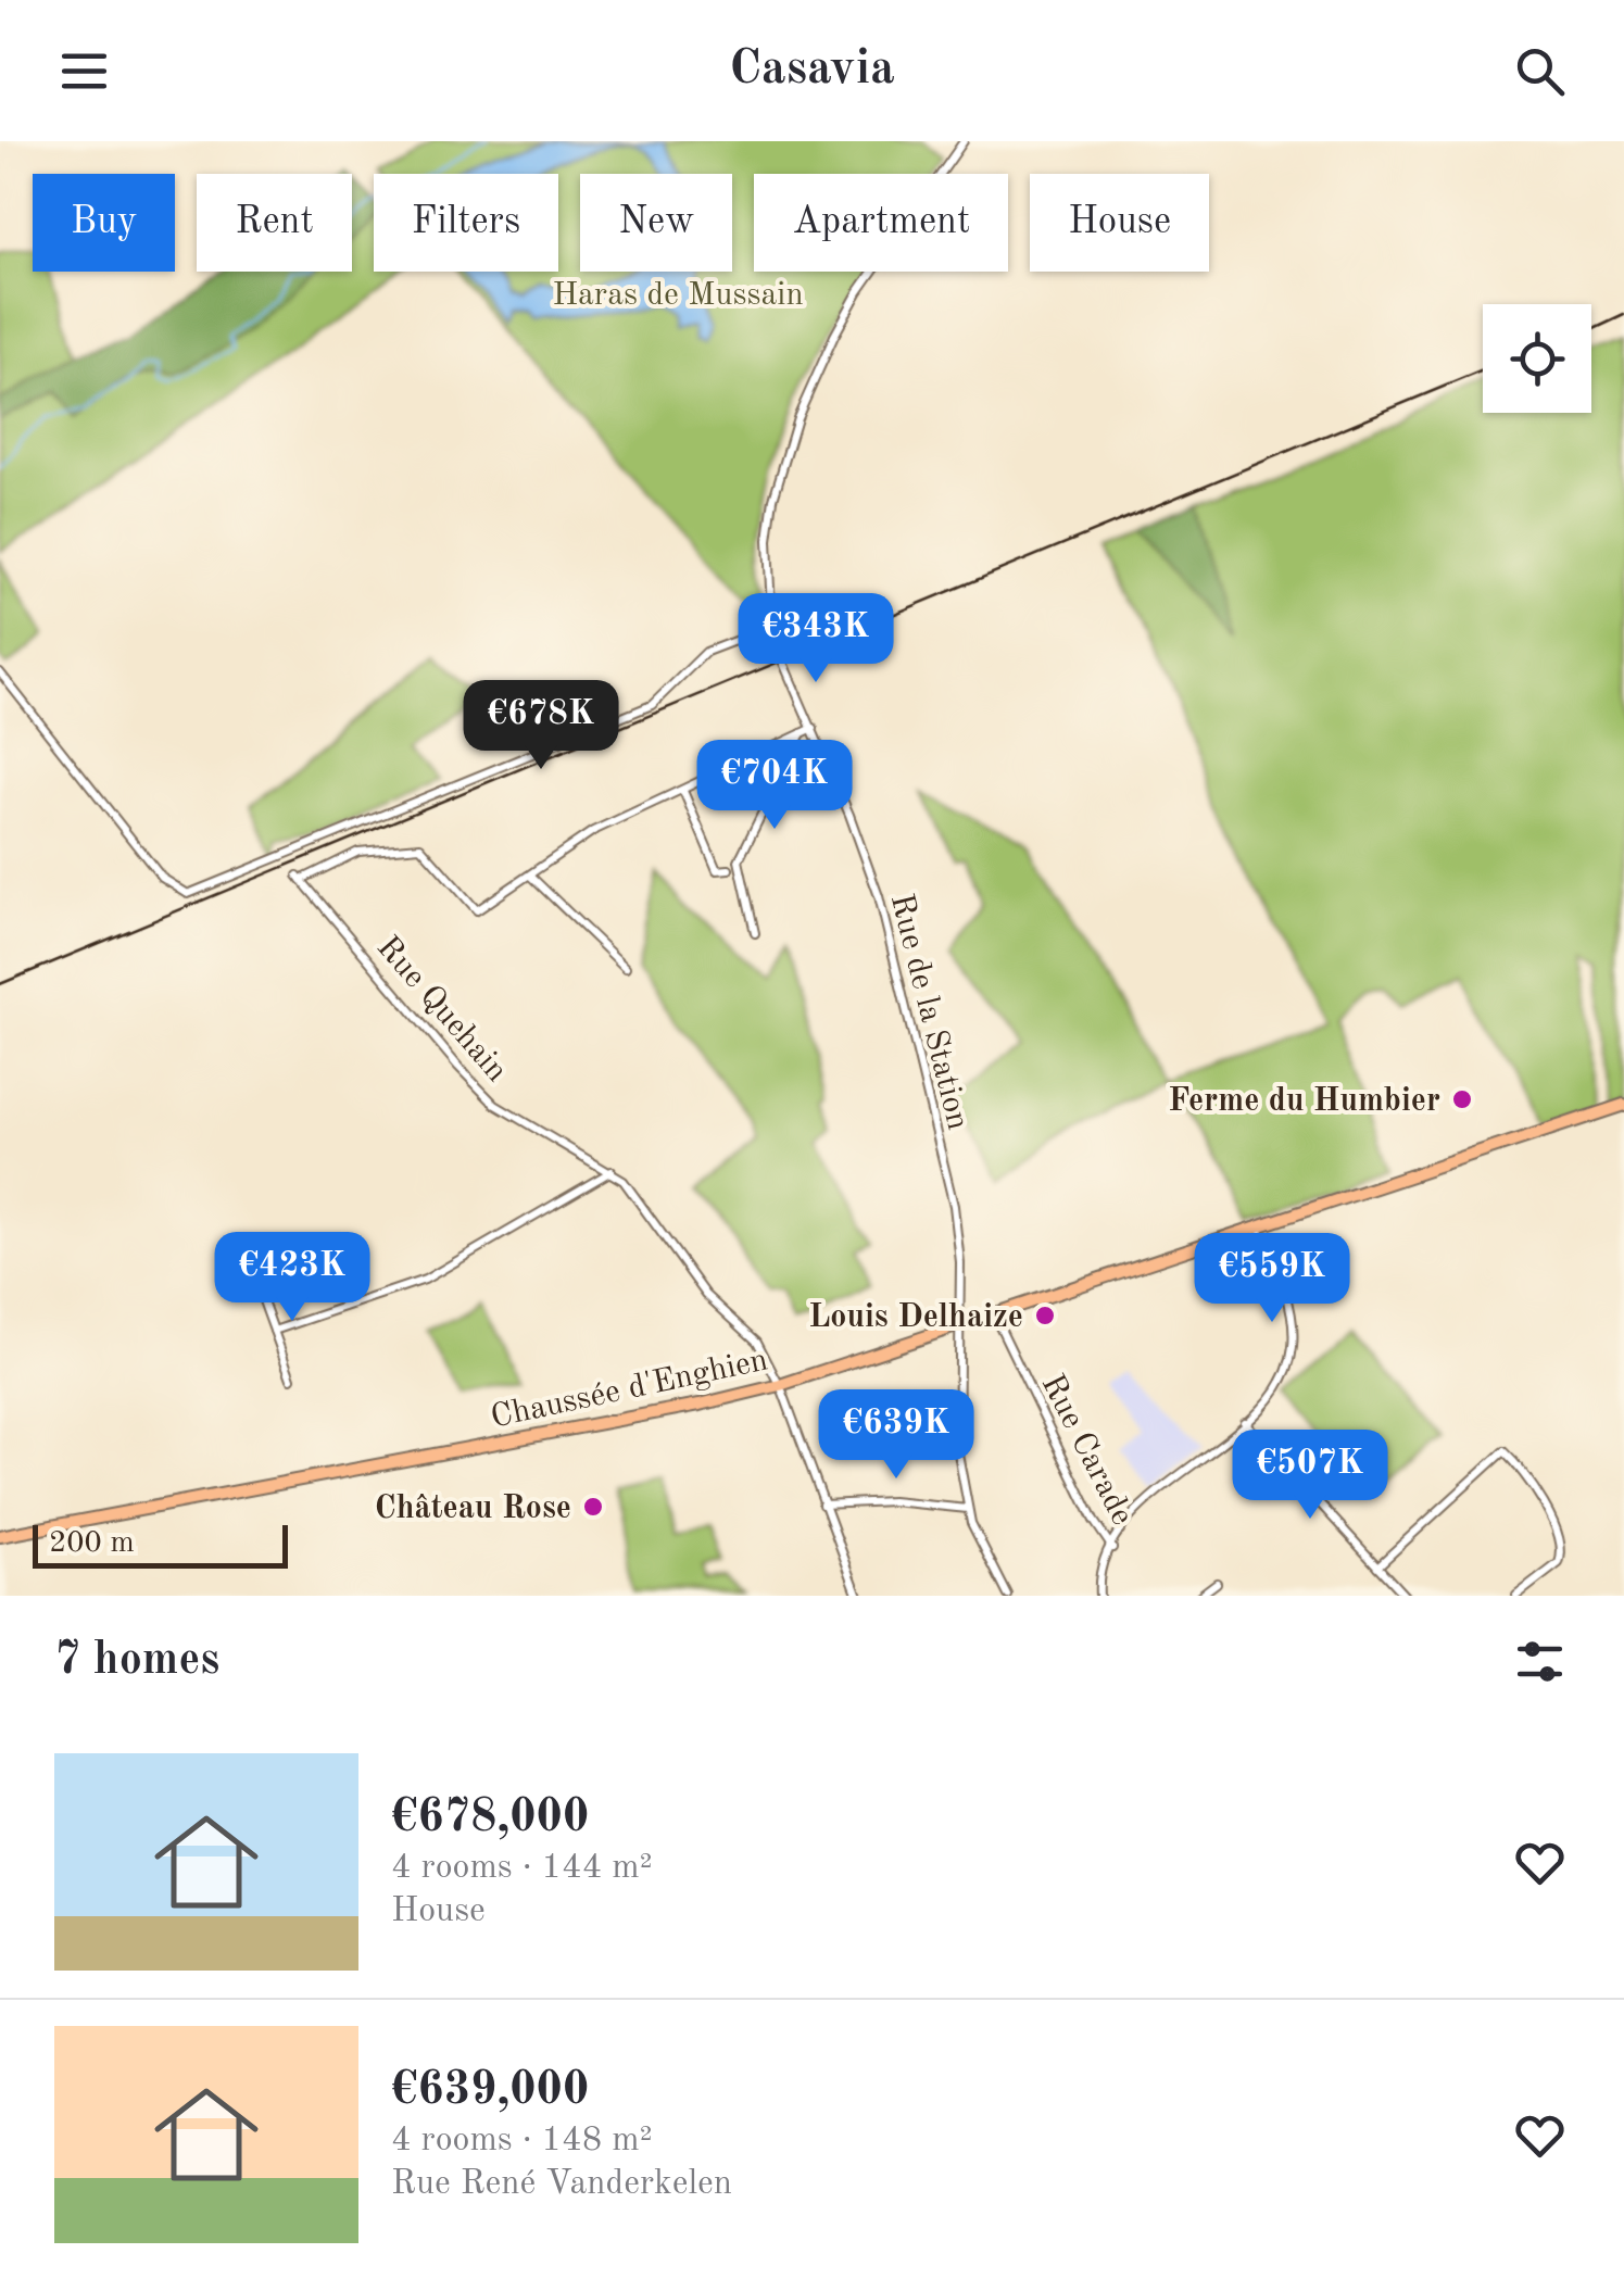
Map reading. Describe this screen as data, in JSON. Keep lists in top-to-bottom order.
{
  "streets": {
    "main road": ["Chaussée d'Enghien"],
    "street": ["Rue Quehain", "Rue de la Station", "Rue Carade"]
  },
  "crossings": [
    ["Rue Quehain", "Chaussée d'Enghien"],
    ["Rue de la Station", "Chaussée d'Enghien"],
    ["Chaussée d'Enghien", "Rue Carade"]
  ],
  "parks": ["Haras de Mussain"],
  "places": ["Ferme du Humbier", "Louis Delhaize", "Château Rose"],
  "scale_bar": "200 m",
  "page": {
    "header": "Casavia",
    "chip": [
      "Buy",
      "Rent",
      "Filters",
      "New",
      "Apartment",
      "House"
    ],
    "price": [
      "€343K",
      "€678K",
      "€704K",
      "€423K",
      "€559K",
      "€639K",
      "€507K"
    ],
    "scale": "200 m",
    "heading": "7 homes",
    "list": [
      {
        "name": "€678,000",
        "note": "4 rooms · 144 m² · House"
      },
      {
        "name": "€639,000",
        "note": "4 rooms · 148 m² · Rue René Vanderkelen"
      }
    ]
  }
}
